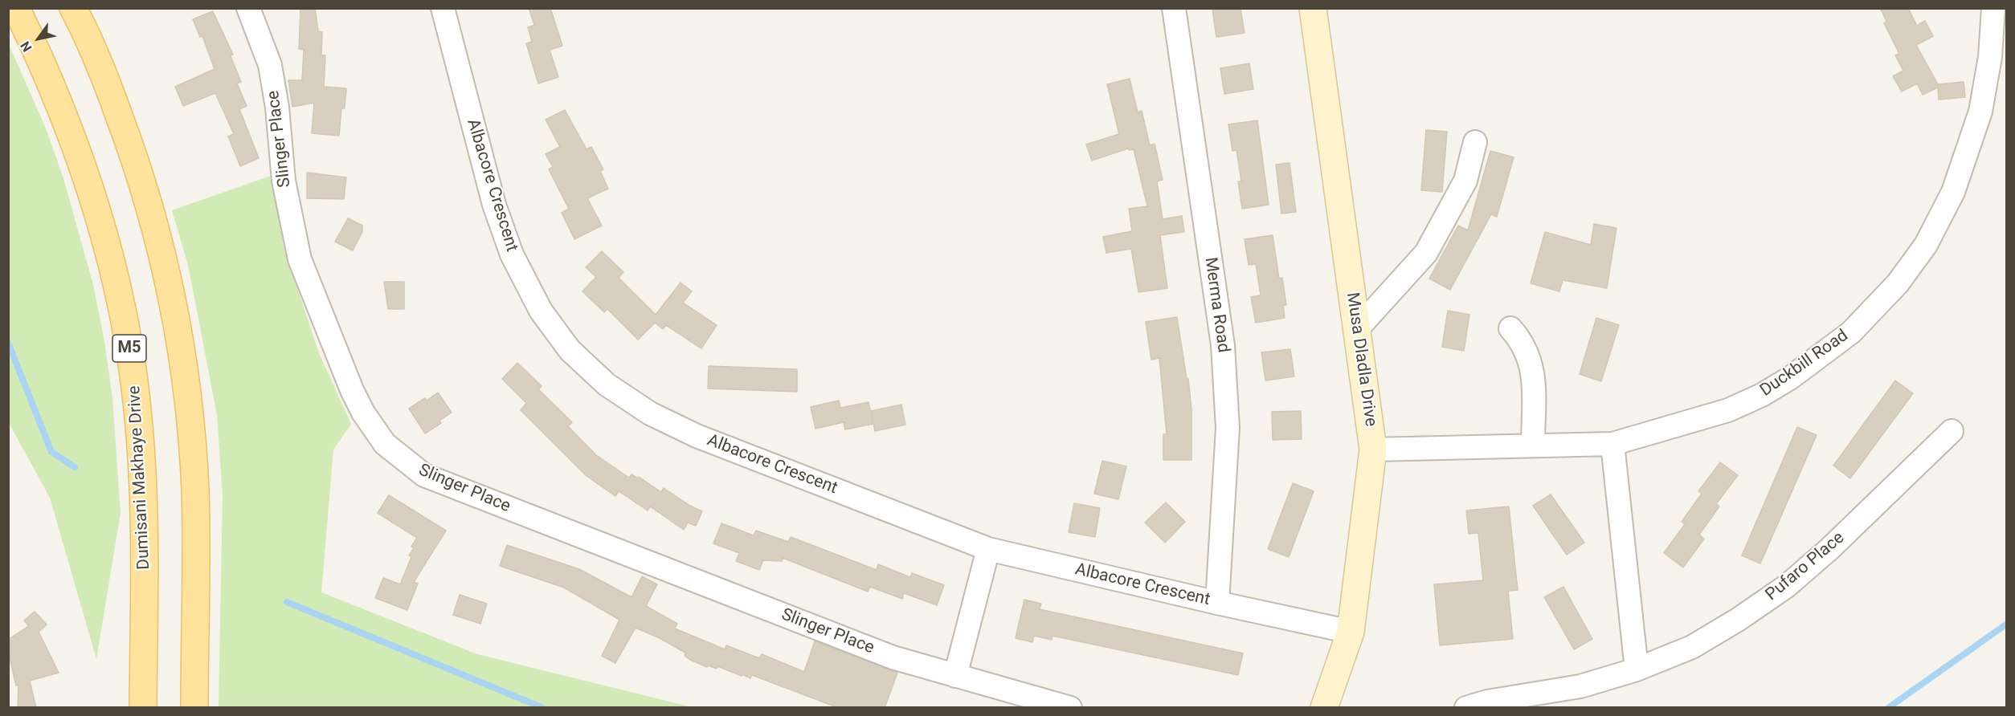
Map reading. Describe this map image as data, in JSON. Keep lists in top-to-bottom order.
{
  "streets": {
    "main road": ["M5", "Dumisani Makhaye Drive"],
    "street": [
      "Slinger Place",
      "Albacore Crescent",
      "Merma Road",
      "Musa Dladla Drive",
      "Duckbill Road",
      "Pufaro Place"
    ]
  },
  "crossings": [
    ["Albacore Crescent", "Merma Road"],
    ["Albacore Crescent", "Musa Dladla Drive"],
    ["Musa Dladla Drive", "Duckbill Road"]
  ],
  "north": "bottom left"
}
